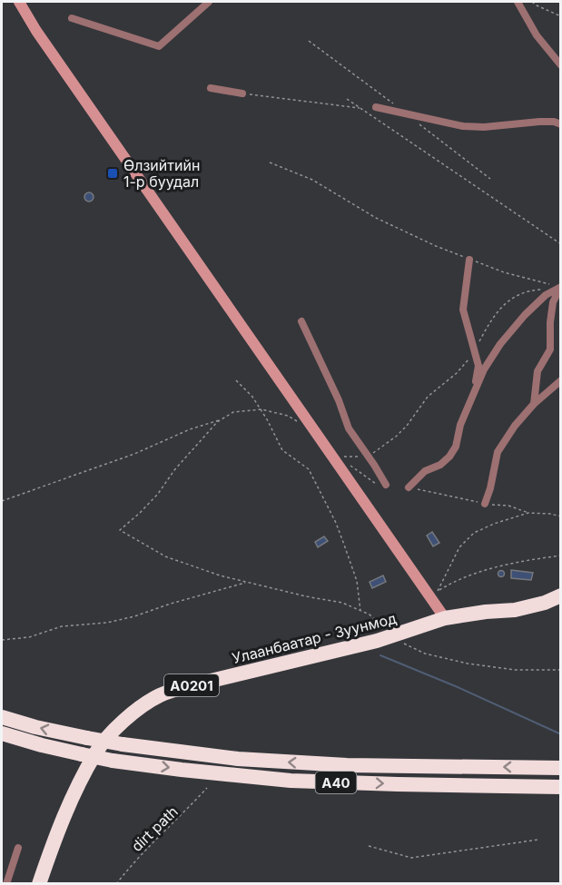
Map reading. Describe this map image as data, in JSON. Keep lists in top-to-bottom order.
{
  "streets": {
    "highway": ["Улаанбаатар - Зуунмод", "A0201", "A40"],
    "path": ["dirt path"]
  },
  "crossings": [
    ["Улаанбаатар - Зуунмод", "A0201"]
  ],
  "places": {
    "transit": ["Өлзийтийн 1-р буудал"]
  }
}
